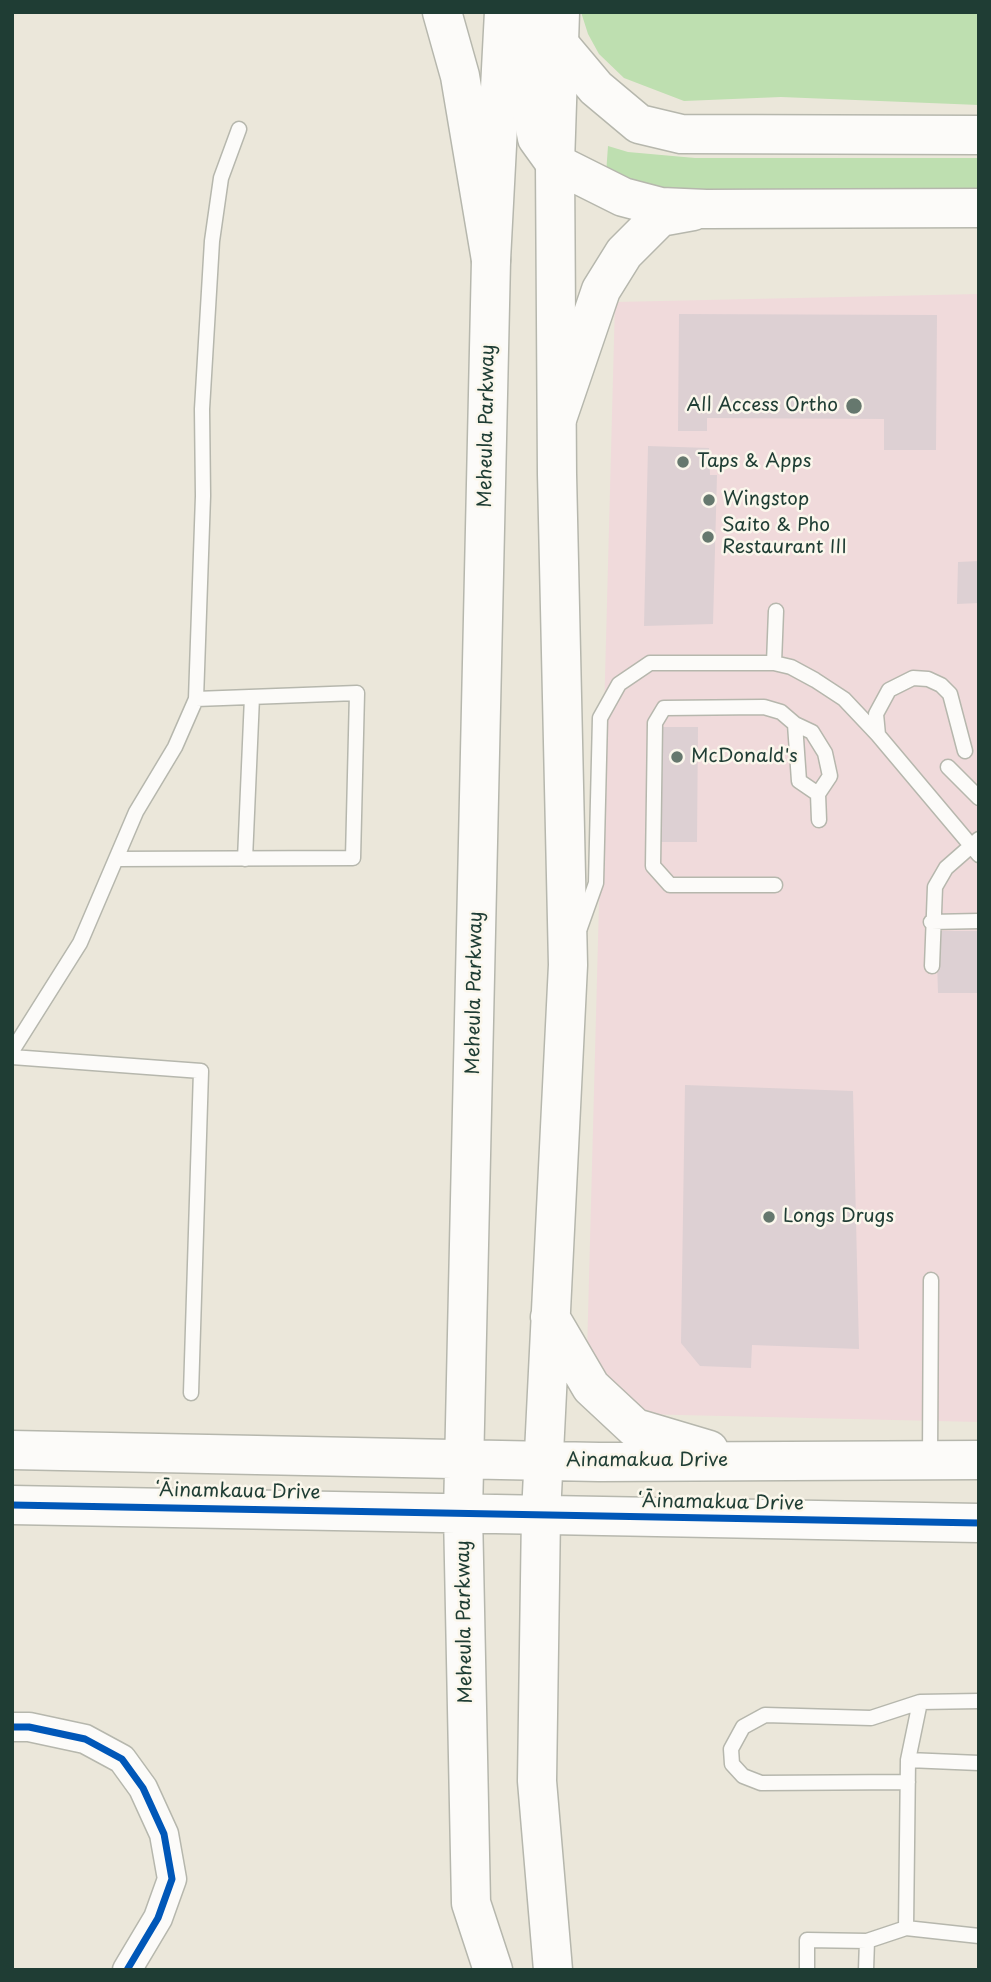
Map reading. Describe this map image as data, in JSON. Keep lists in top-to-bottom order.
{
  "streets": {
    "main road": [
      "Meheula Parkway",
      "Ainamakua Drive",
      "ʻĀinamkaua Drive",
      "ʻĀinamakua Drive"
    ]
  },
  "crossings": [
    ["Meheula Parkway", "ʻĀinamkaua Drive"],
    ["Meheula Parkway", "ʻĀinamakua Drive"],
    ["Ainamakua Drive", "ʻĀinamkaua Drive"],
    ["ʻĀinamkaua Drive", "ʻĀinamakua Drive"]
  ],
  "places": [
    "All Access Ortho",
    "Taps & Apps",
    "Wingstop",
    "Saito & Pho Restaurant III",
    "McDonald's",
    "Longs Drugs"
  ]
}
